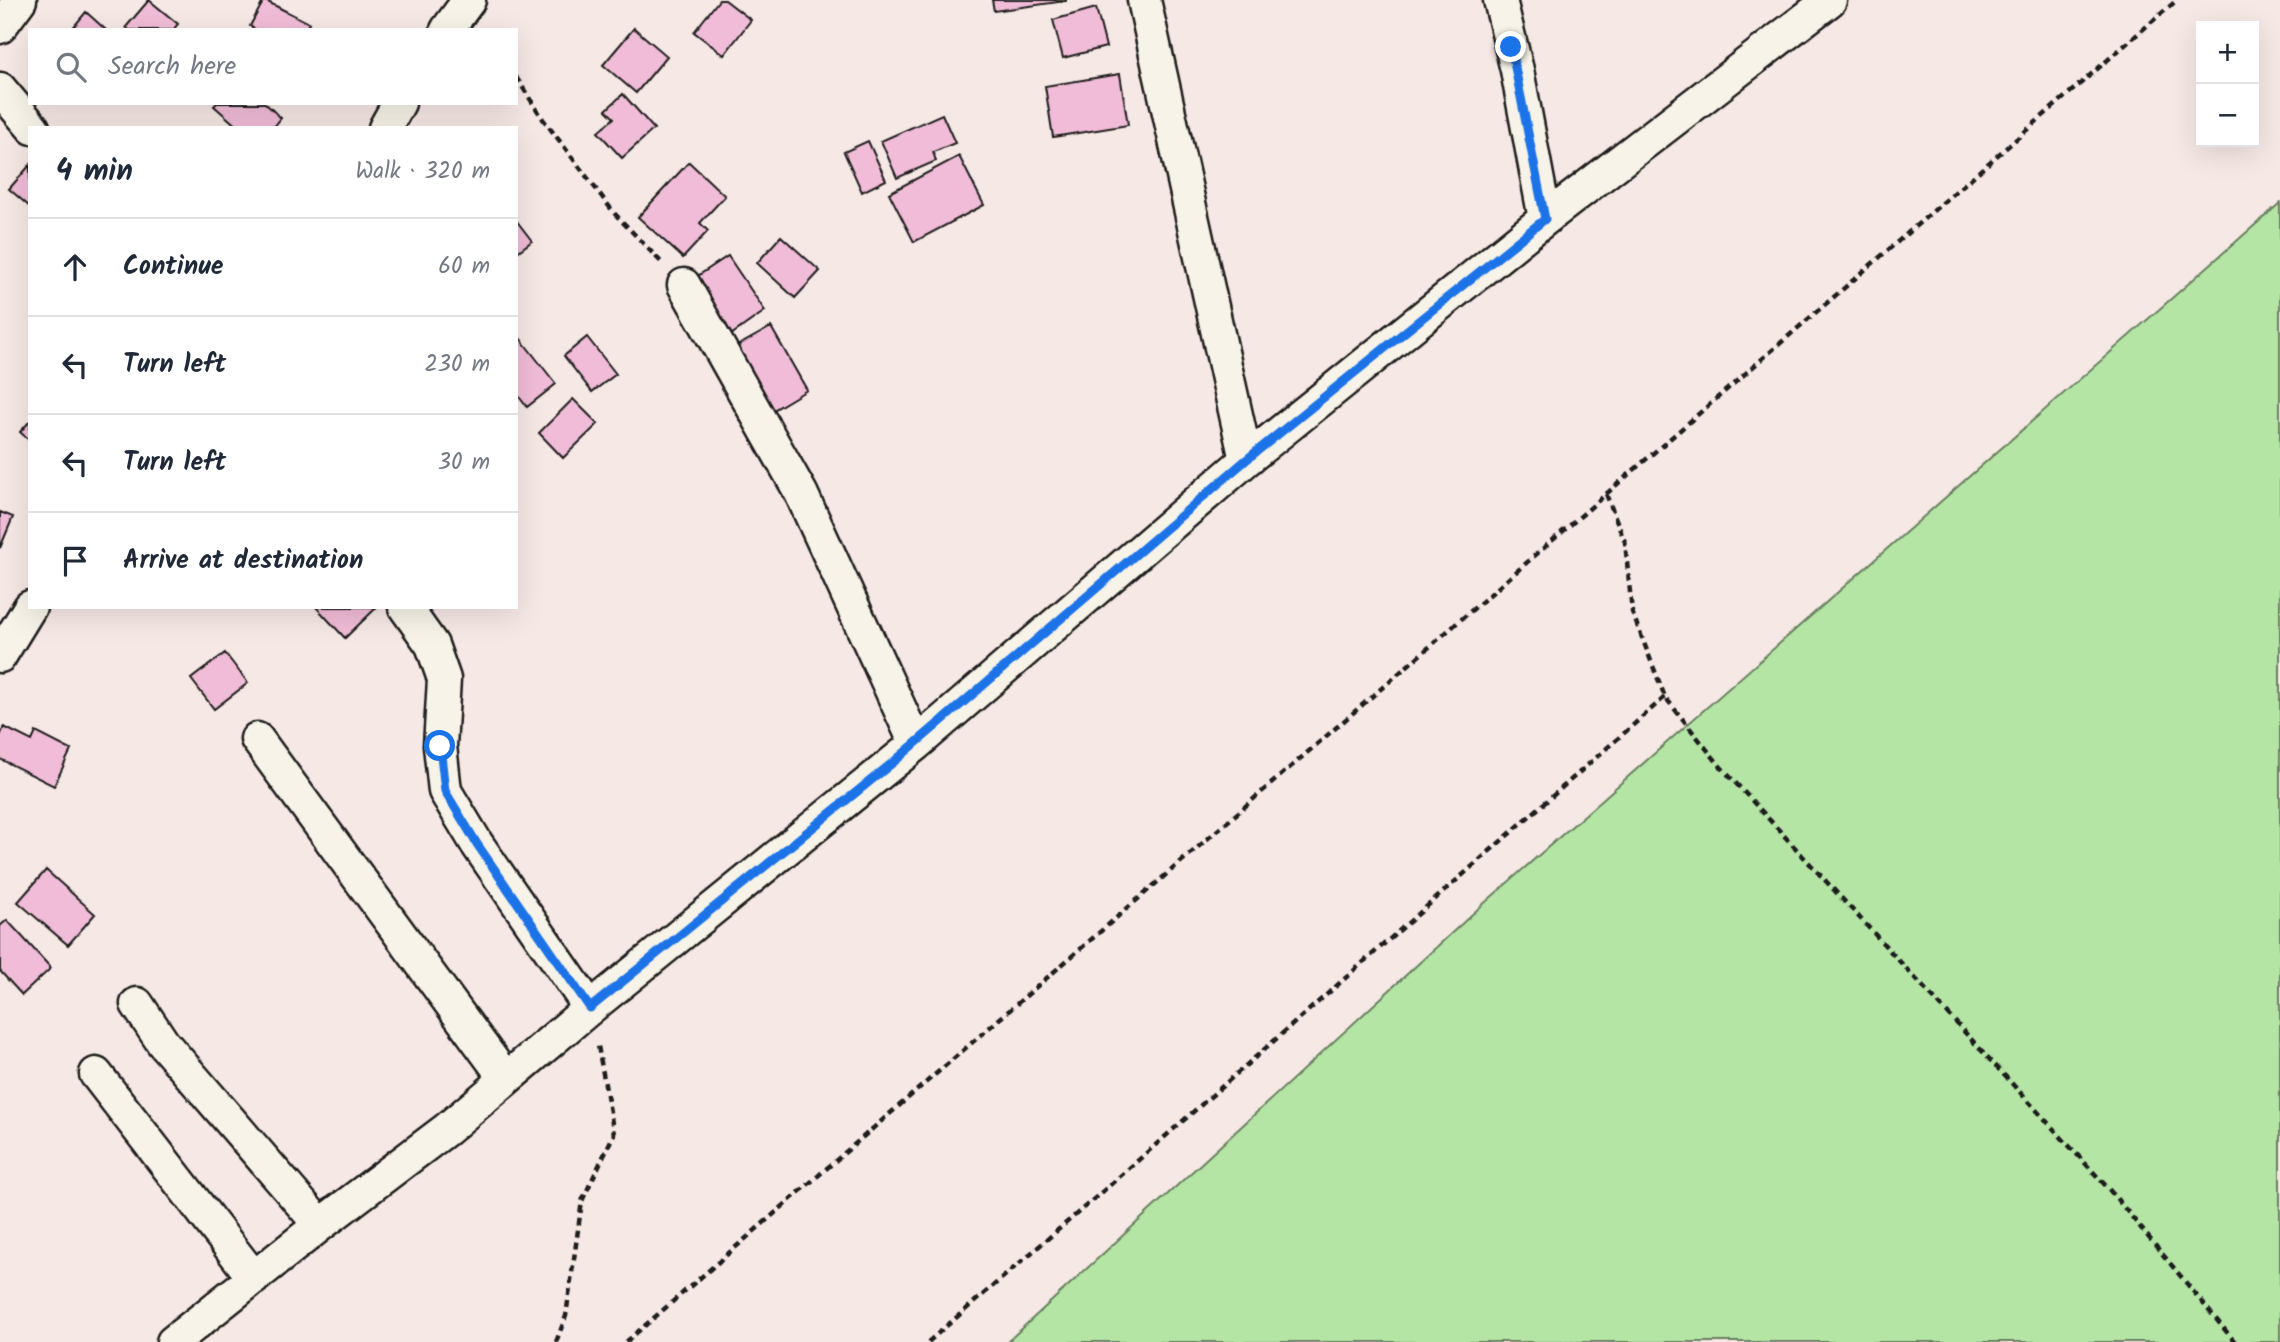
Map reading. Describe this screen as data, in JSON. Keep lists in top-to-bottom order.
{
  "page": {
    "map_buttons": ["+", "−"],
    "search": "Search here",
    "heading": ["4 min", "Walk · 320 m"],
    "list": [
      ["Continue", "60 m"],
      ["Turn left", "230 m"],
      ["Turn left", "30 m"],
      "Arrive at destination"
    ]
  }
}
